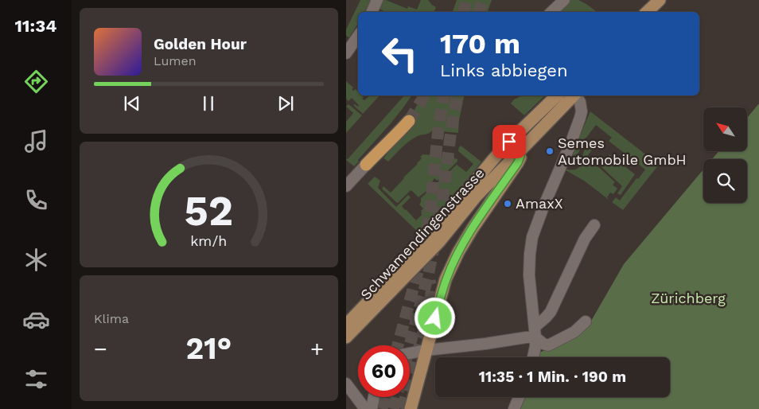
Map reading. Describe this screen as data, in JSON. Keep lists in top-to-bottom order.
{
  "streets": {
    "main road": ["Schwamendingenstrasse"]
  },
  "parks": ["Zürichberg"],
  "places": ["Semes Automobile GmbH", "AmaxX"],
  "north": "top left",
  "page": {
    "tabs": "11:34",
    "turn": ["170 m", "Links abbiegen"],
    "song": ["Golden Hour", "Lumen"],
    "tile": "Klima",
    "heat": ["−", "21°", "+"],
    "limit": "60",
    "trip": "11:35 · 1 Min. · 190 m",
    "gauge": ["52", "km/h"]
  }
}
